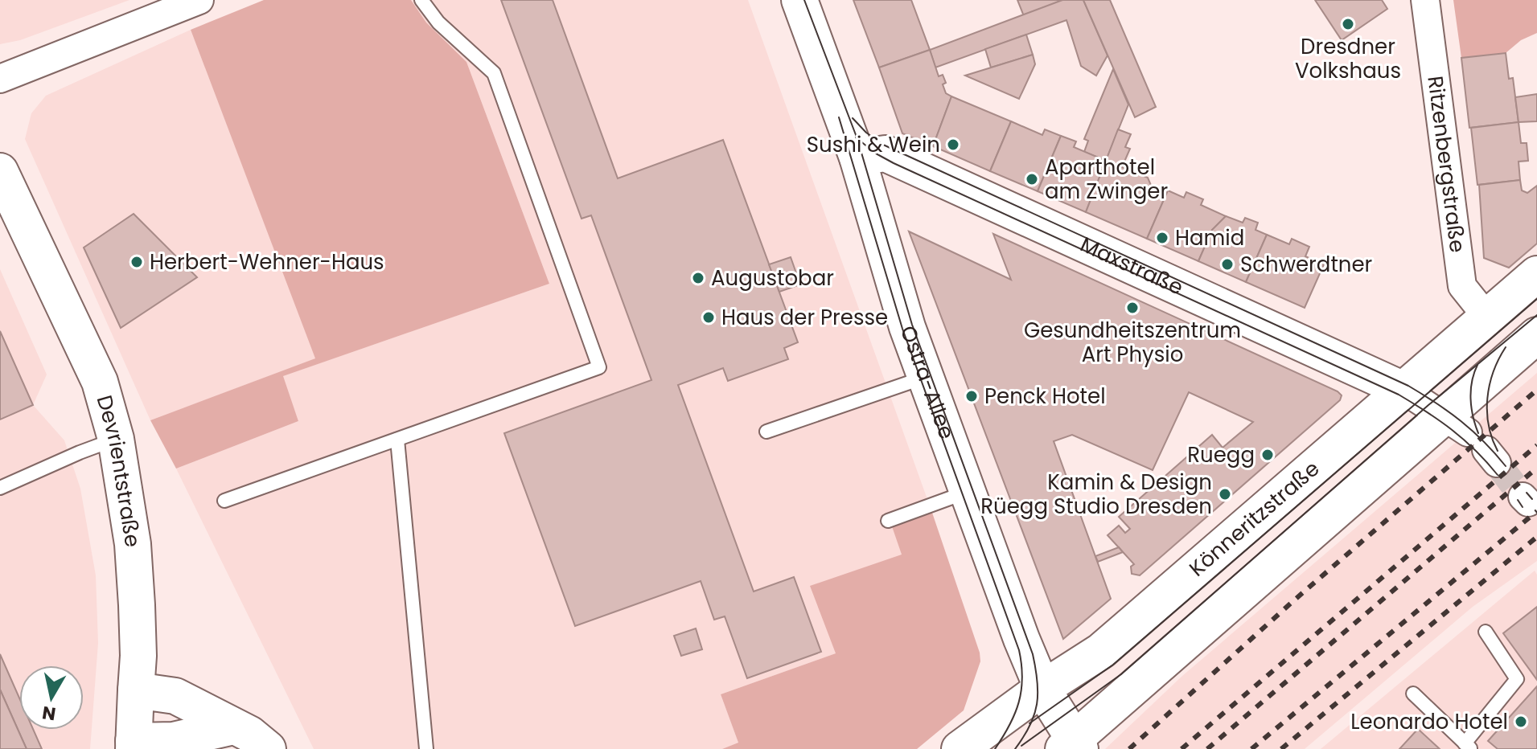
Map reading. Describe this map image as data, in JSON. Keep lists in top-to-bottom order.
{
  "streets": {
    "main road": [
      "Maxstraße",
      "Ostra-Allee",
      "Devrientstraße",
      "Könneritzstraße"
    ],
    "street": ["Ritzenbergstraße"]
  },
  "crossings": [
    ["Ritzenbergstraße", "Könneritzstraße"],
    ["Maxstraße", "Ostra-Allee"],
    ["Maxstraße", "Könneritzstraße"],
    ["Ostra-Allee", "Könneritzstraße"]
  ],
  "places": [
    "Dresdner Volkshaus",
    "Sushi & Wein",
    "Aparthotel am Zwinger",
    "Hamid",
    "Herbert-Wehner-Haus",
    "Schwerdtner",
    "Augustobar",
    "Gesundheitszentrum Art Physio",
    "Haus der Presse",
    "Penck Hotel",
    "Ruegg",
    "Kamin & Design Rüegg Studio Dresden",
    "Leonardo Hotel"
  ],
  "north": "bottom"
}
